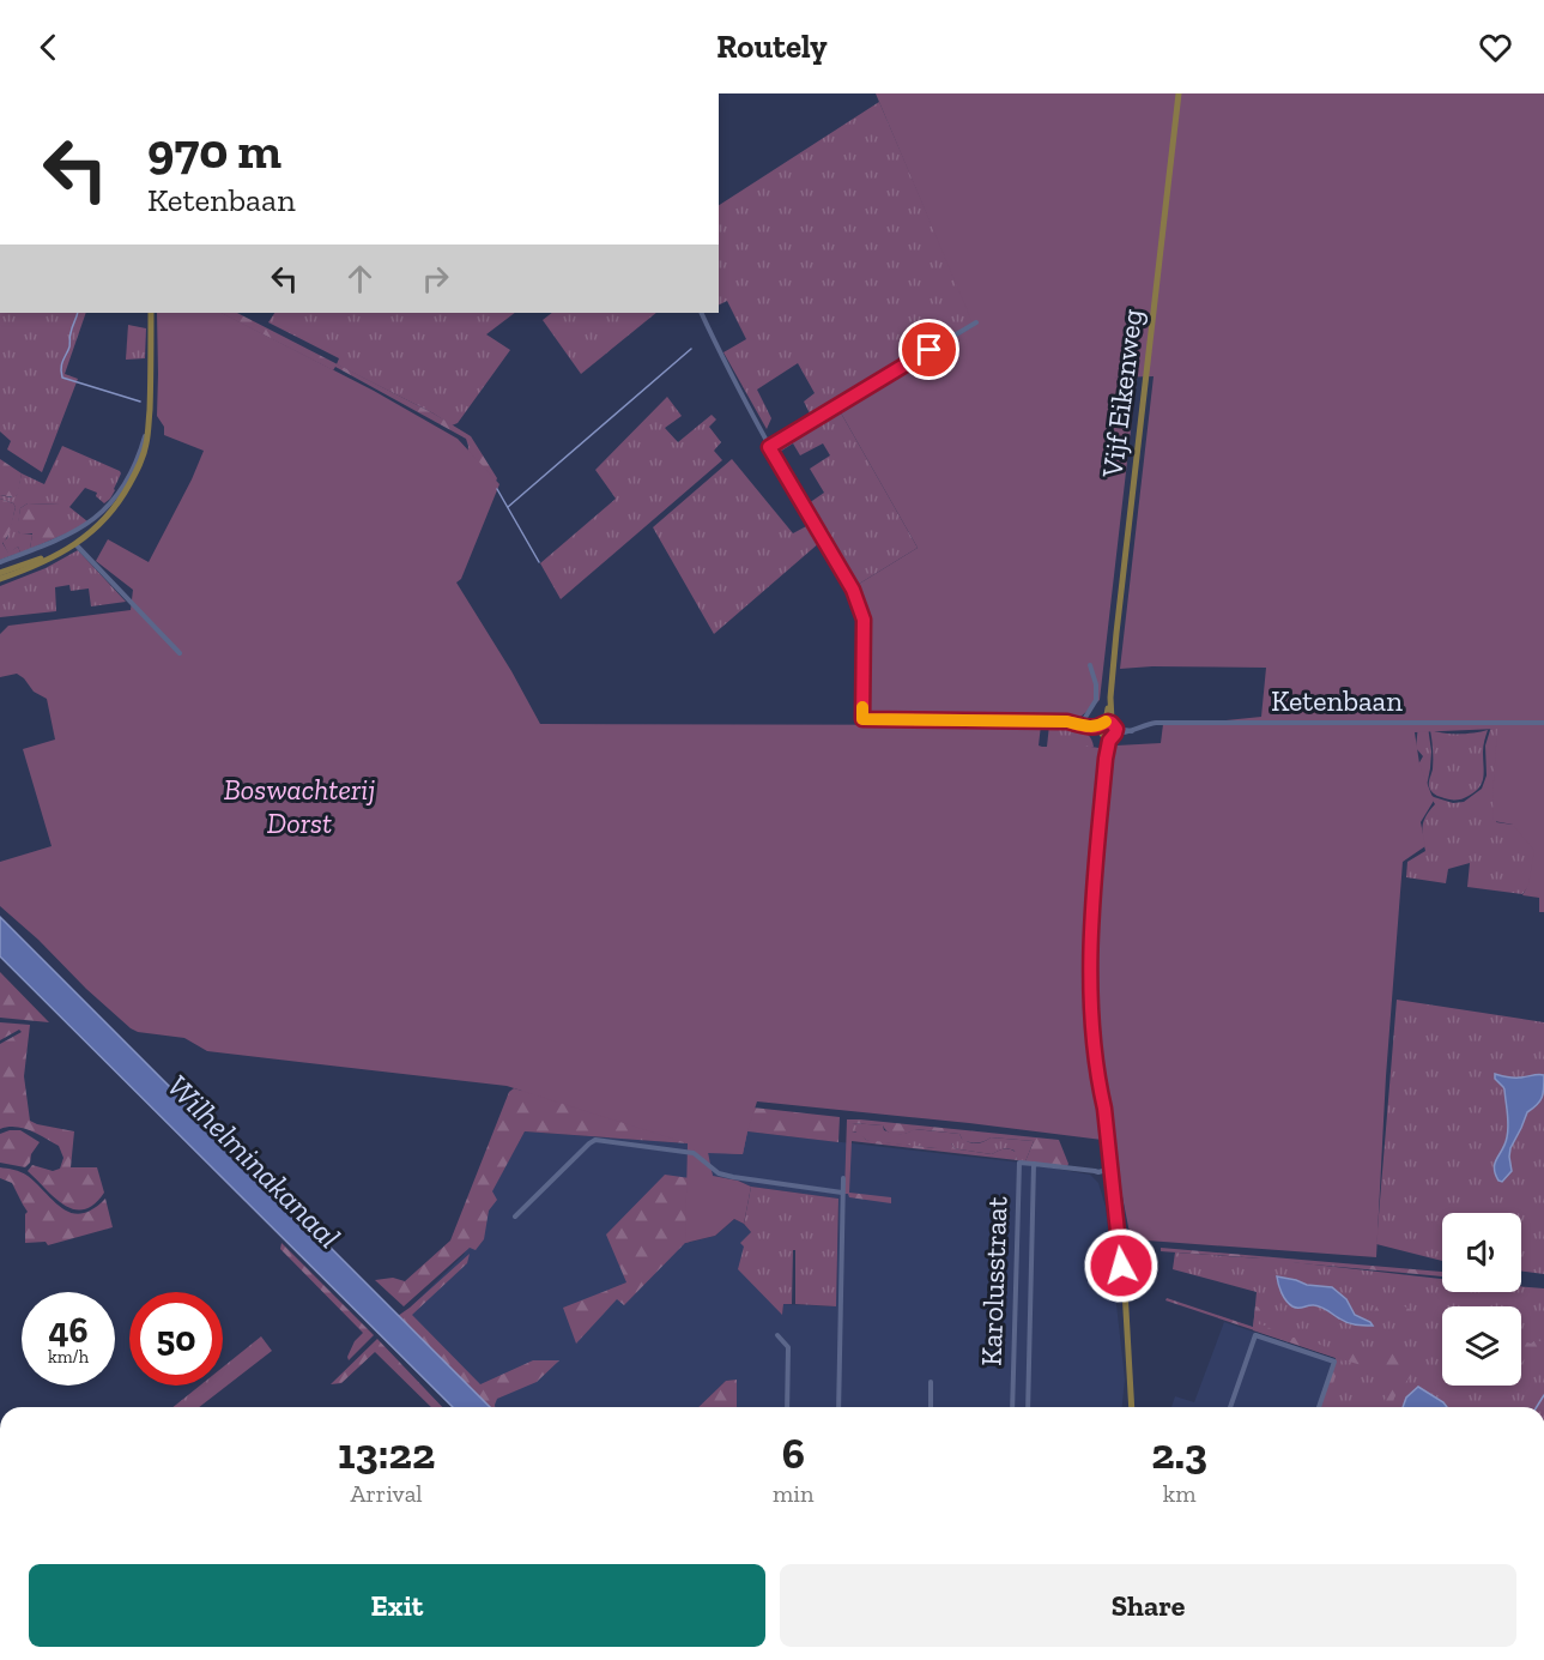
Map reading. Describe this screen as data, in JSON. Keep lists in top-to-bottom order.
{
  "streets": {
    "main road": ["Vijf Eikenweg"],
    "street": ["Ketenbaan", "Karolusstraat"]
  },
  "crossings": [
    ["Vijf Eikenweg", "Ketenbaan"],
    ["Vijf Eikenweg", "Karolusstraat"]
  ],
  "water": ["Wilhelminakanaal"],
  "parks": ["Boswachterij Dorst"],
  "page": {
    "header": "Routely",
    "turn": ["970 m", "Ketenbaan"],
    "speed": "46 km/h",
    "limit": "50",
    "eta": [
      "13:22",
      "Arrival",
      "6",
      "min",
      "2.3",
      "km"
    ],
    "buttons": ["Exit", "Share"]
  }
}
